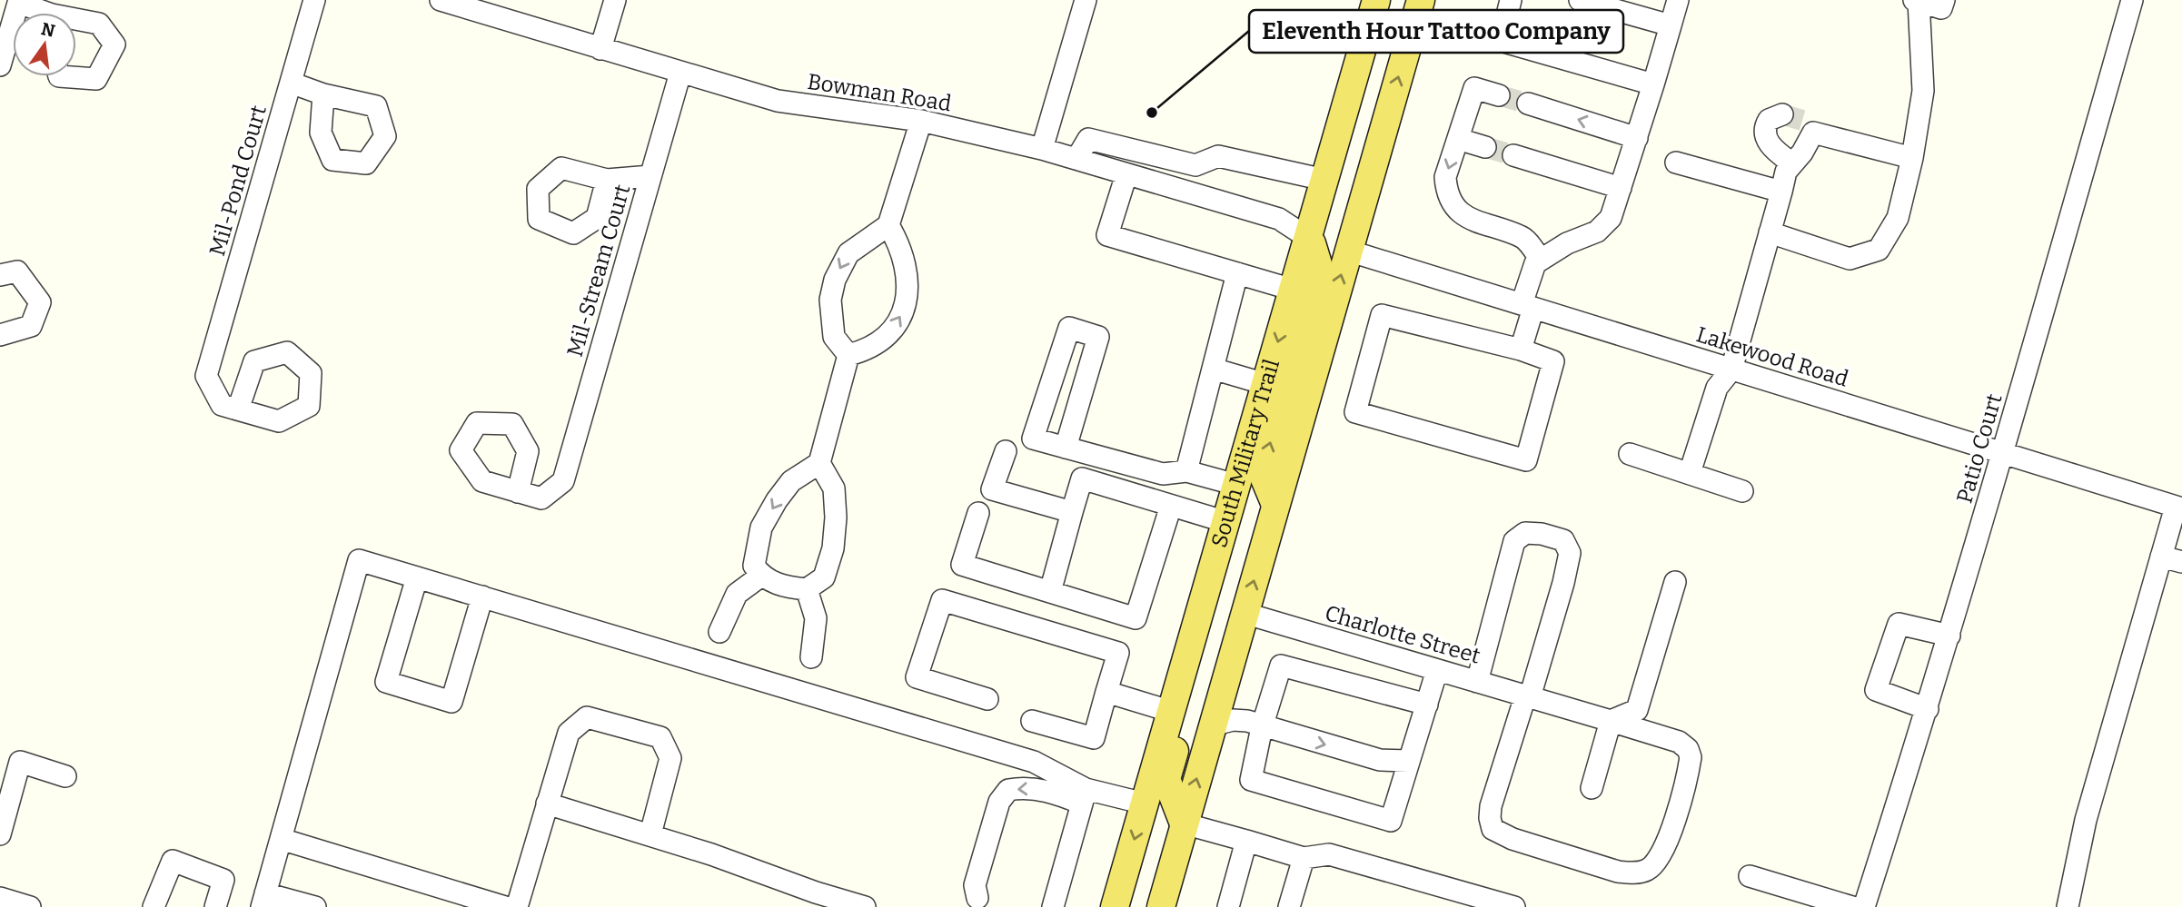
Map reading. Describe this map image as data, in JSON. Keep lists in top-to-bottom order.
{
  "streets": {
    "main road": ["South Military Trail"],
    "street": [
      "Bowman Road",
      "Mil-Pond Court",
      "Mil-Stream Court",
      "Lakewood Road",
      "Patio Court",
      "Charlotte Street"
    ]
  },
  "crossings": [
    ["Bowman Road", "Mil-Stream Court"],
    ["Bowman Road", "South Military Trail"],
    ["Lakewood Road", "Patio Court"],
    ["Lakewood Road", "South Military Trail"],
    ["South Military Trail", "Charlotte Street"]
  ],
  "places": ["Eleventh Hour Tattoo Company"],
  "north": "top"
}
